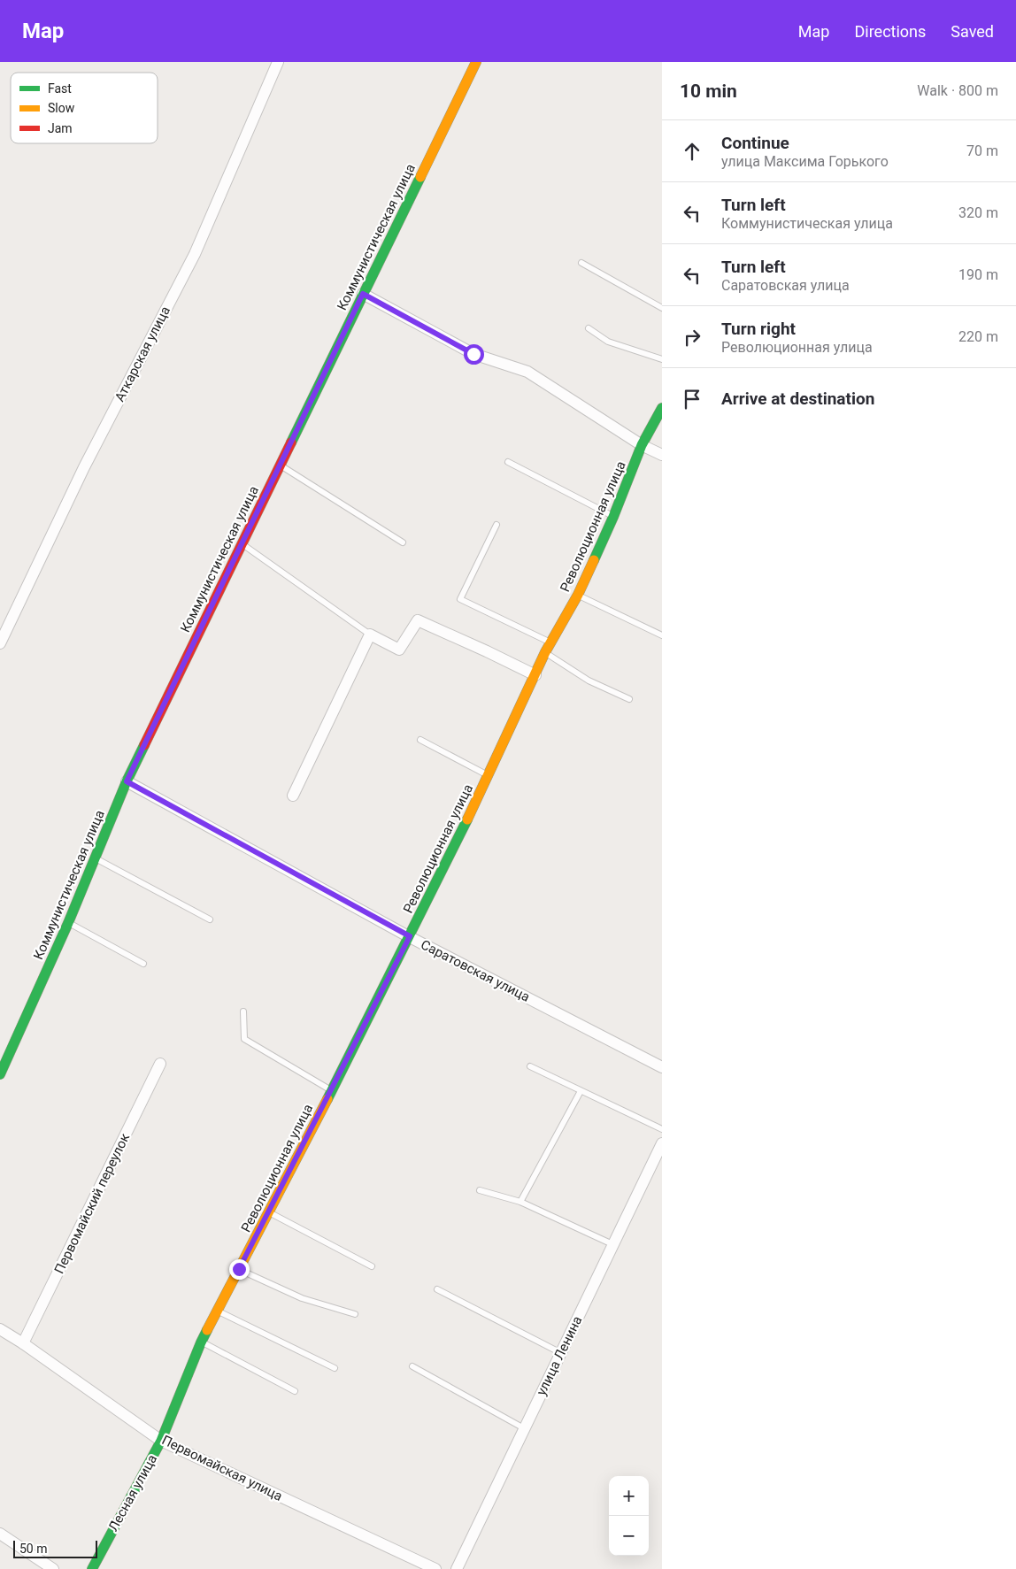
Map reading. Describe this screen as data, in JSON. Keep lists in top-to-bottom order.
{
  "streets": {
    "street": [
      "Коммунистическая улица",
      "Аткарская улица",
      "Революционная улица",
      "Саратовская улица",
      "Первомайский переулок",
      "улица Ленина",
      "Первомайская улица",
      "Лесная улица"
    ]
  },
  "crossings": [
    ["Коммунистическая улица", "Саратовская улица"],
    ["Революционная улица", "Саратовская улица"],
    ["Революционная улица", "Первомайская улица"],
    ["Революционная улица", "Лесная улица"],
    ["Первомайский переулок", "Первомайская улица"],
    ["Первомайская улица", "Лесная улица"]
  ],
  "legend": ["Fast", "Slow", "Jam"],
  "scale_bar": "50 m",
  "page": {
    "header": "Map",
    "nav": ["Map", "Directions", "Saved"],
    "heading": ["10 min", "Walk · 800 m"],
    "list": [
      ["Continue", "улица Максима Горького", "70 m"],
      ["Turn left", "Коммунистическая улица", "320 m"],
      ["Turn left", "Саратовская улица", "190 m"],
      ["Turn right", "Революционная улица", "220 m"],
      "Arrive at destination"
    ],
    "map_buttons": ["+", "−"],
    "scale": "50 m"
  }
}
